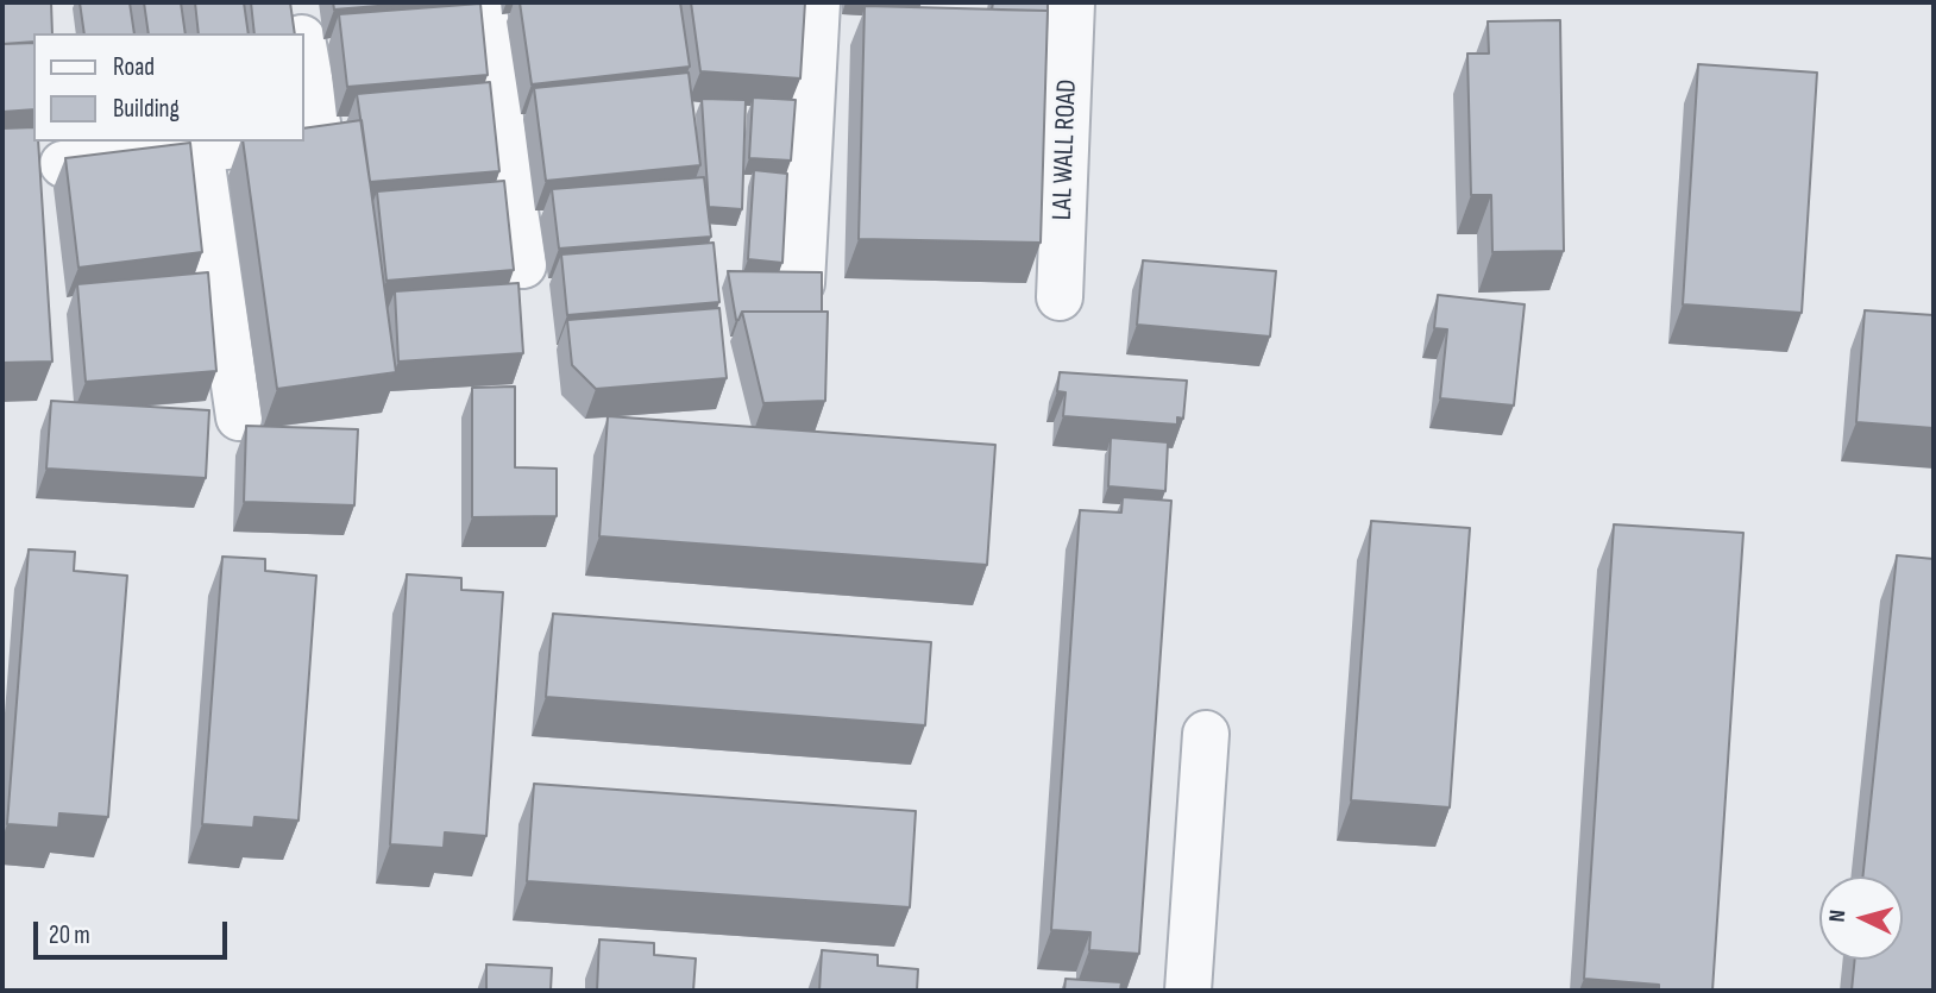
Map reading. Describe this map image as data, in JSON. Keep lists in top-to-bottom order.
{
  "streets": {
    "street": ["LAL WALL ROAD"]
  },
  "legend": ["Road", "Building"],
  "scale_bar": "20 m",
  "north": "left"
}
